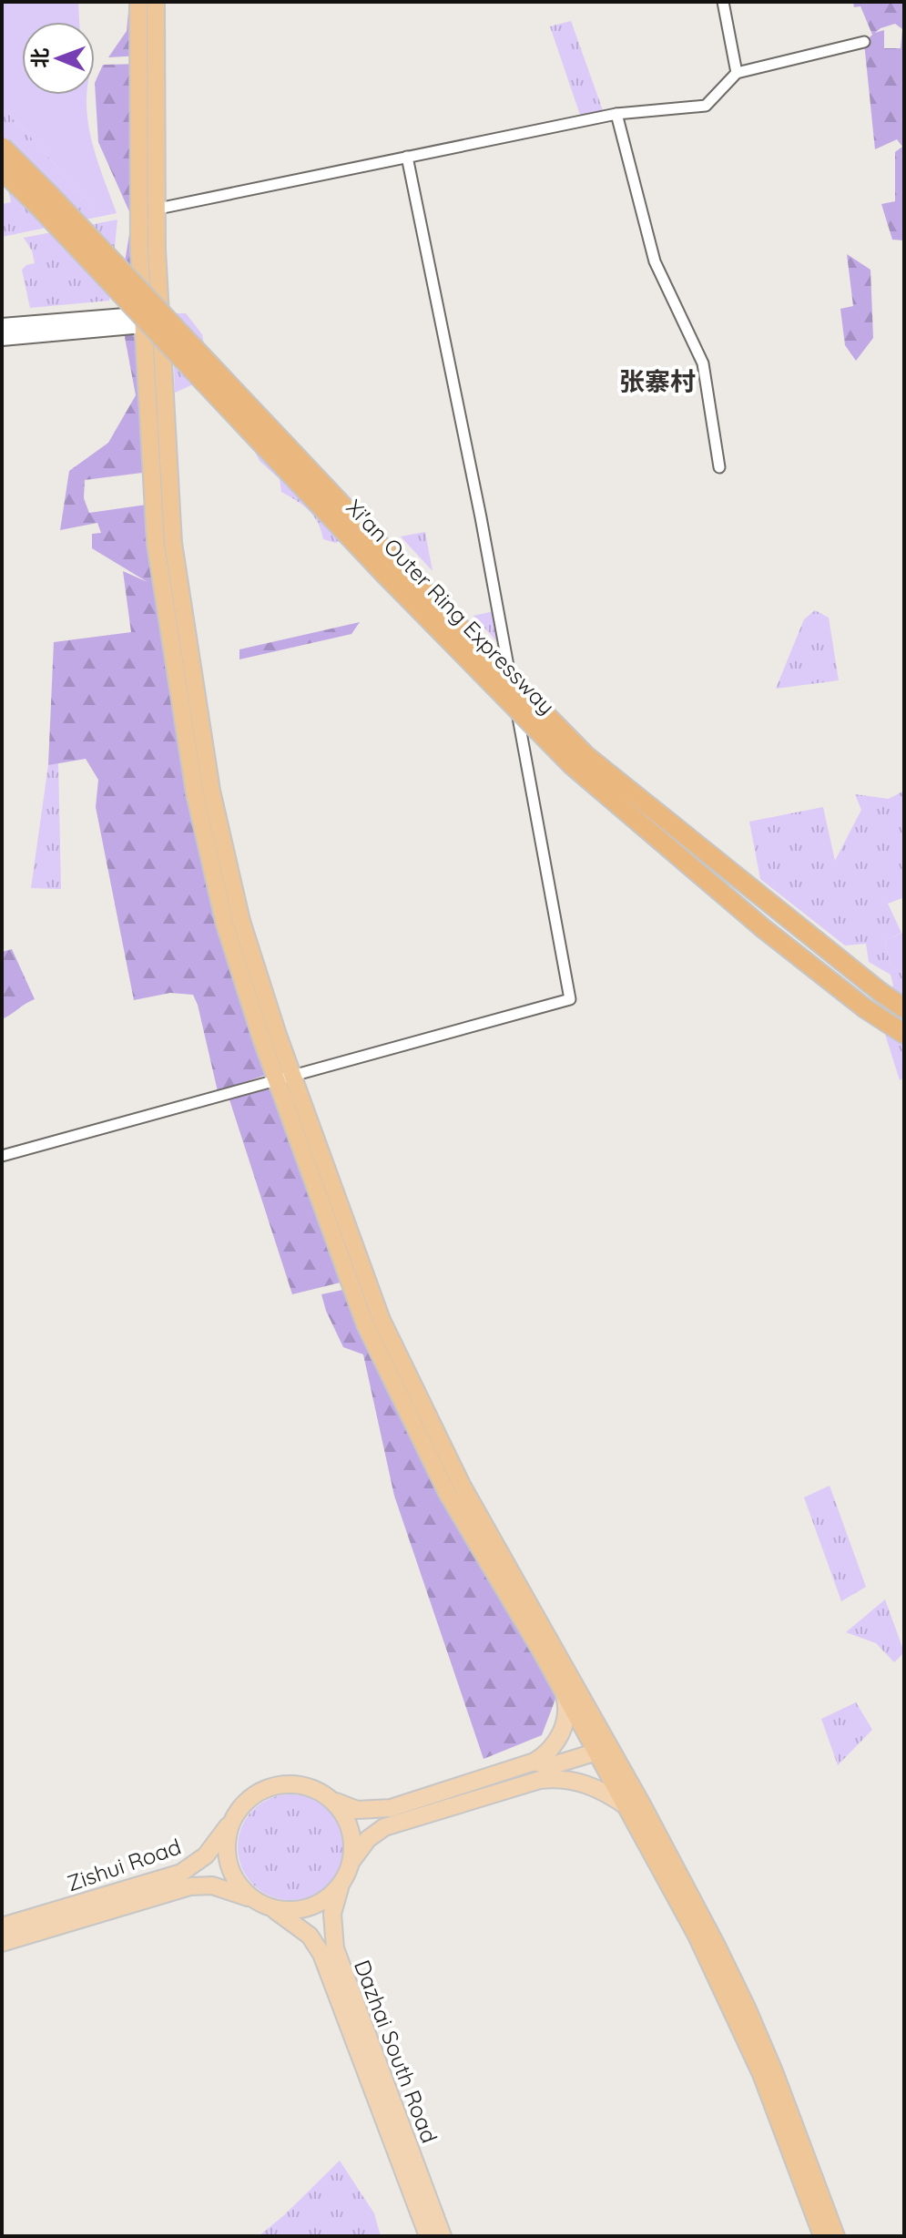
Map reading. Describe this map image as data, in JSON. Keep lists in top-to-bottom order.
{
  "streets": {
    "highway": ["Xi'an Outer Ring Expressway"],
    "main road": ["Zishui Road", "Dazhai South Road"]
  },
  "crossings": [
    ["Zishui Road", "Dazhai South Road"]
  ],
  "districts": ["张寨村"],
  "north": "left"
}
